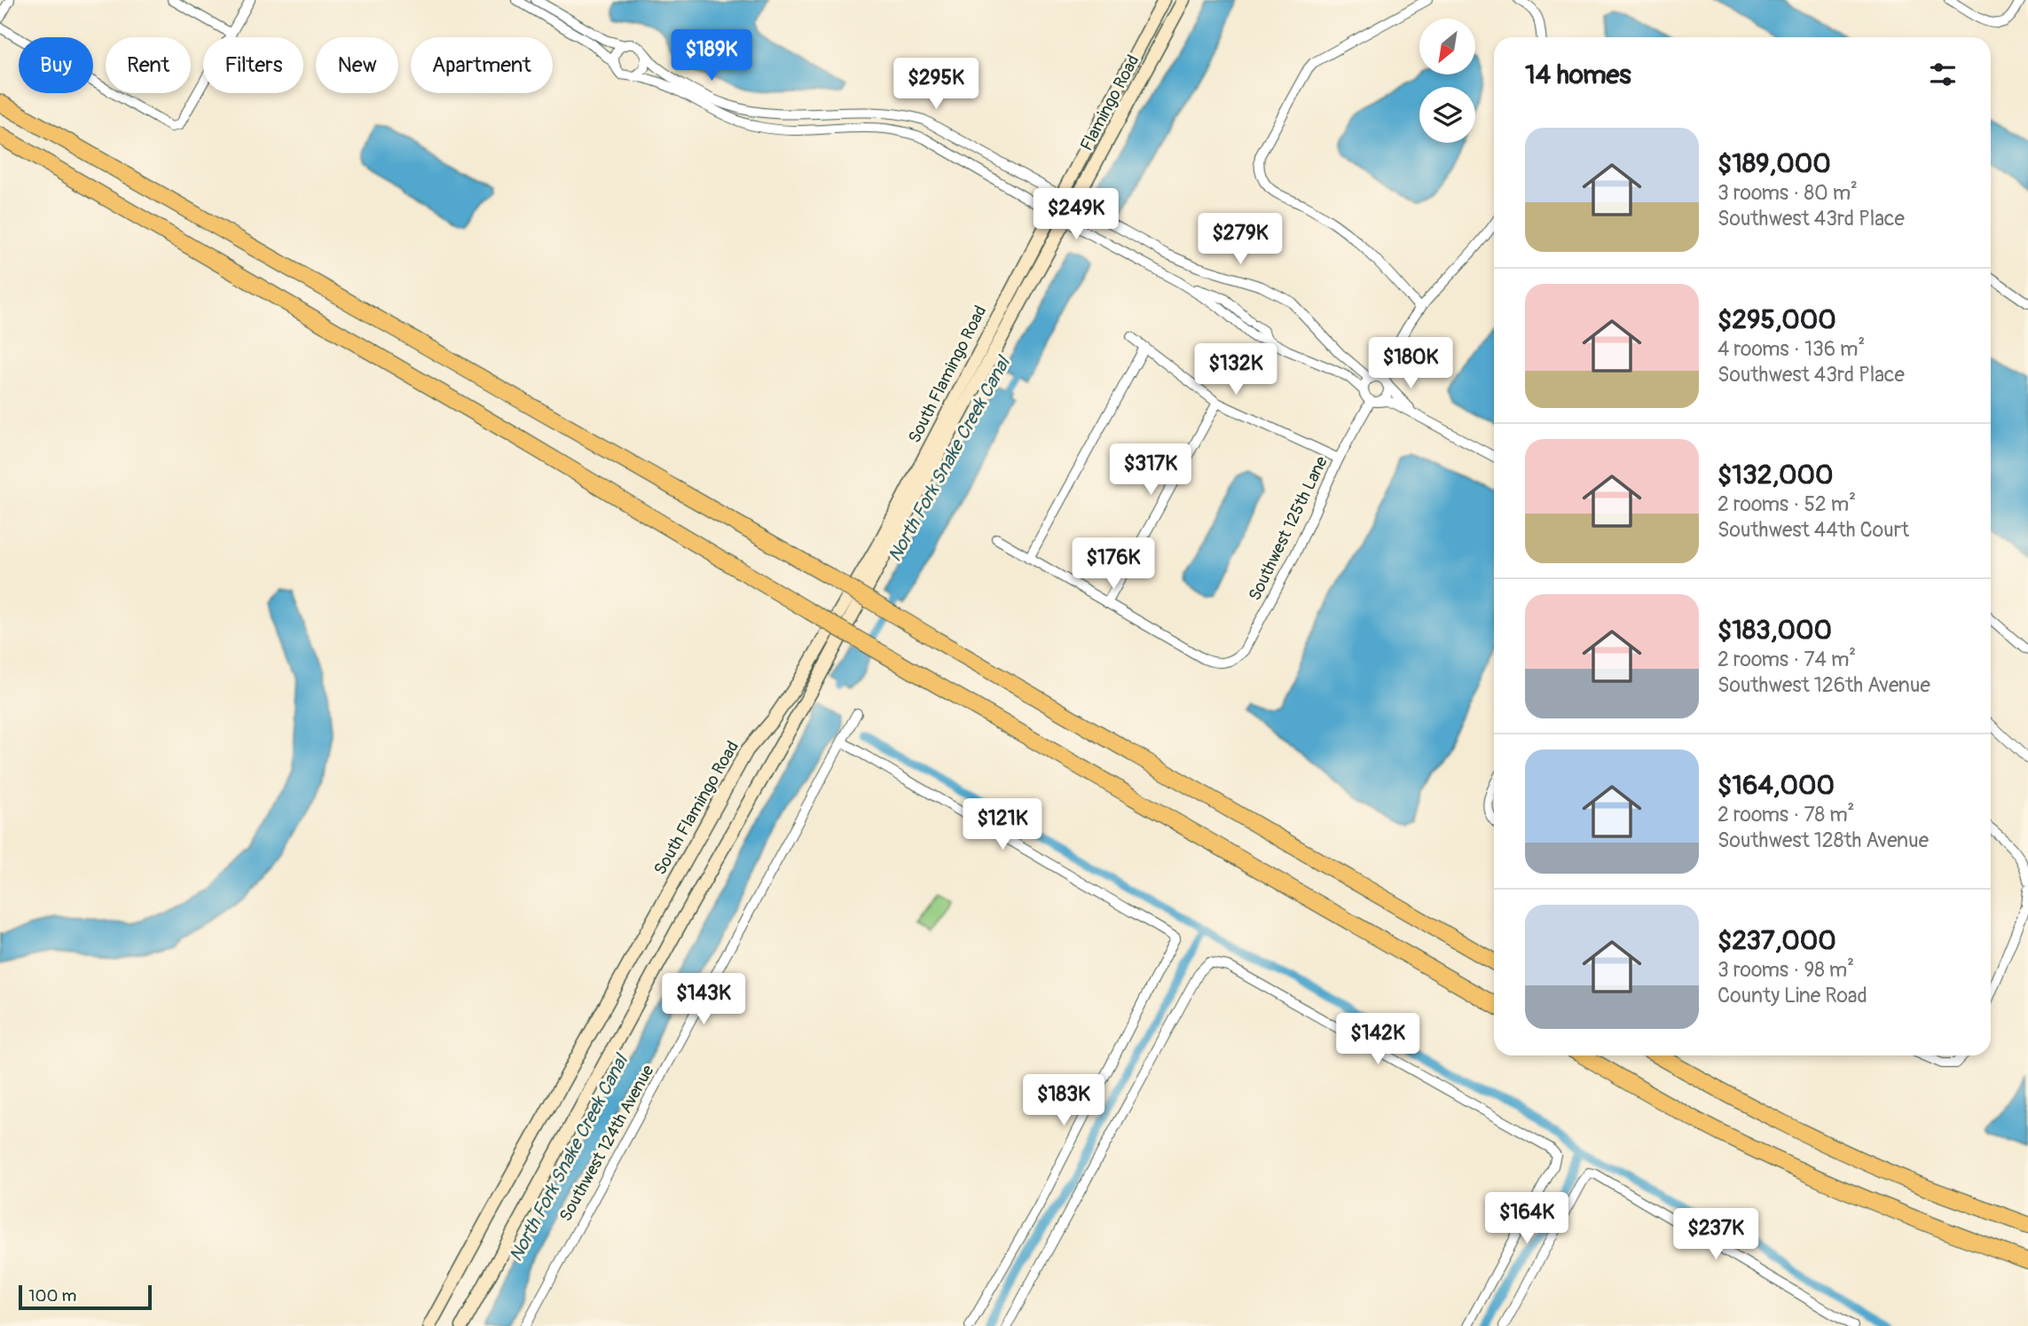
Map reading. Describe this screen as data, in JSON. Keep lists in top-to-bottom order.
{
  "streets": {
    "main road": ["Flamingo Road", "South Flamingo Road"],
    "street": ["Southwest 125th Lane", "Southwest 124th Avenue"]
  },
  "crossings": [
    ["Flamingo Road", "South Flamingo Road"]
  ],
  "water": ["North Fork Snake Creek Canal"],
  "scale_bar": "100 m",
  "north": "bottom left",
  "page": {
    "price": [
      "$189K",
      "$295K",
      "$249K",
      "$279K",
      "$180K",
      "$132K",
      "$317K",
      "$176K",
      "$121K",
      "$143K",
      "$142K",
      "$183K",
      "$164K",
      "$237K"
    ],
    "chip": [
      "Buy",
      "Rent",
      "Filters",
      "New",
      "Apartment"
    ],
    "heading": "14 homes",
    "list": [
      {
        "name": "$189,000",
        "note": "3 rooms · 80 m² · Southwest 43rd Place"
      },
      {
        "name": "$295,000",
        "note": "4 rooms · 136 m² · Southwest 43rd Place"
      },
      {
        "name": "$132,000",
        "note": "2 rooms · 52 m² · Southwest 44th Court"
      },
      {
        "name": "$183,000",
        "note": "2 rooms · 74 m² · Southwest 126th Avenue"
      },
      {
        "name": "$164,000",
        "note": "2 rooms · 78 m² · Southwest 128th Avenue"
      },
      {
        "name": "$237,000",
        "note": "3 rooms · 98 m² · County Line Road"
      }
    ],
    "scale": "100 m"
  }
}
